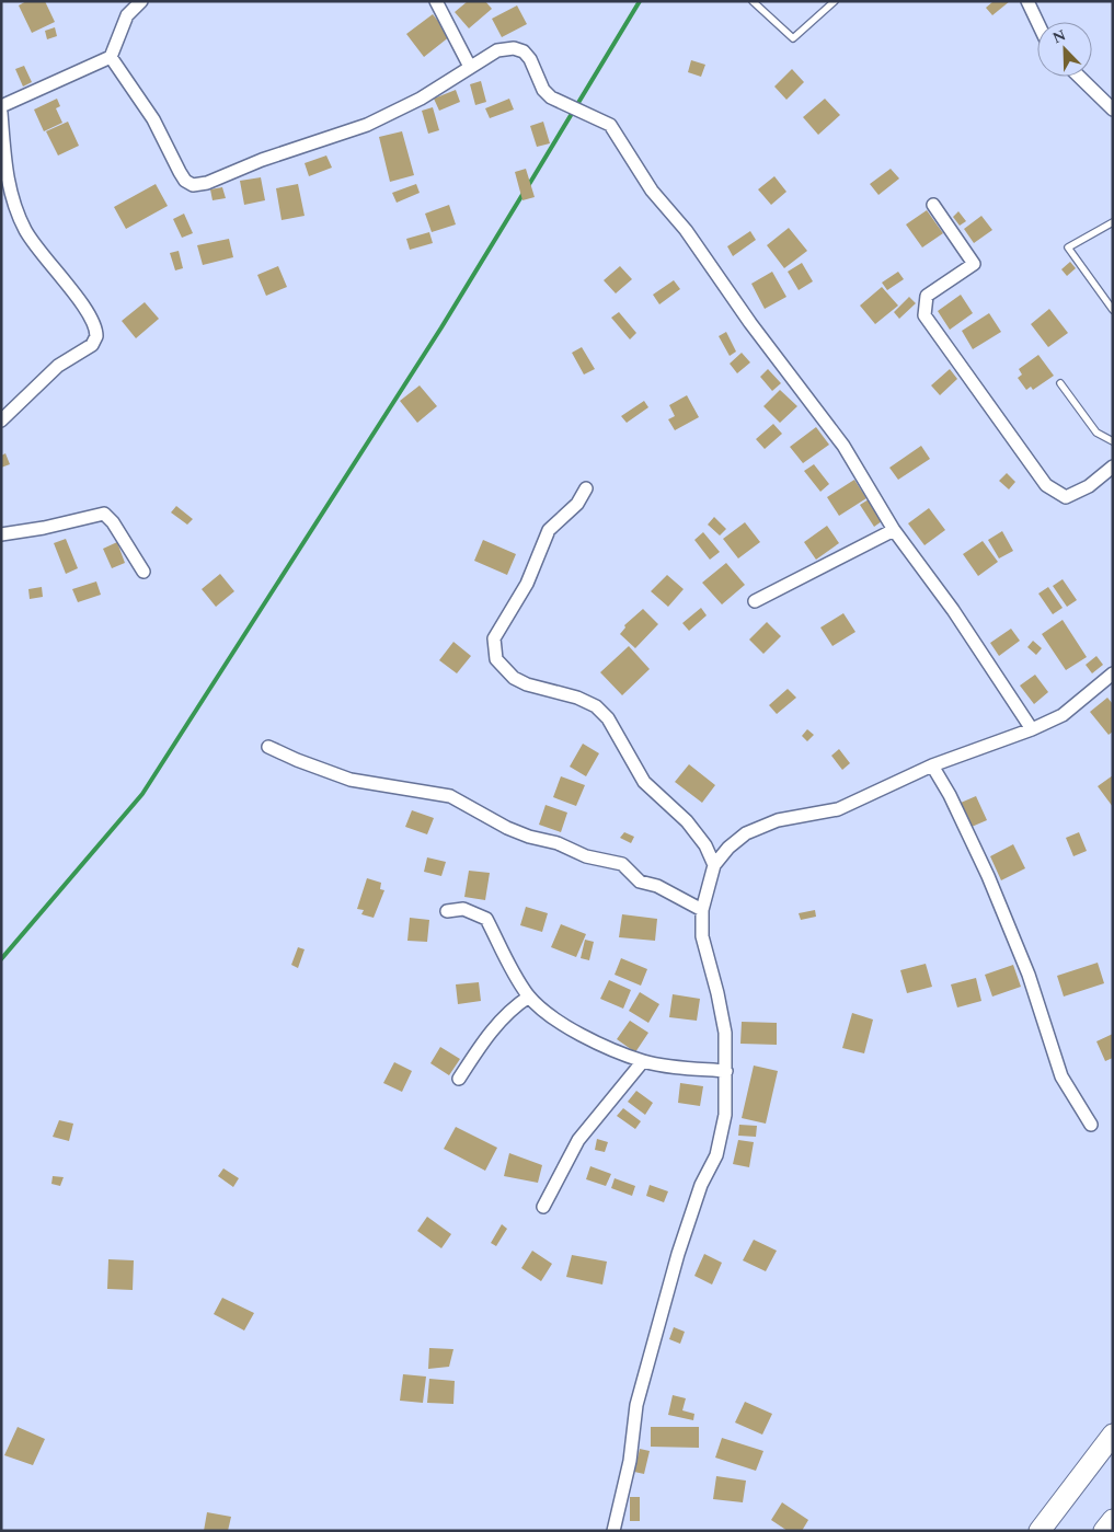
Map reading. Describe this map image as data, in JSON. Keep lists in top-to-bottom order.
{
  "north": "top left"
}
